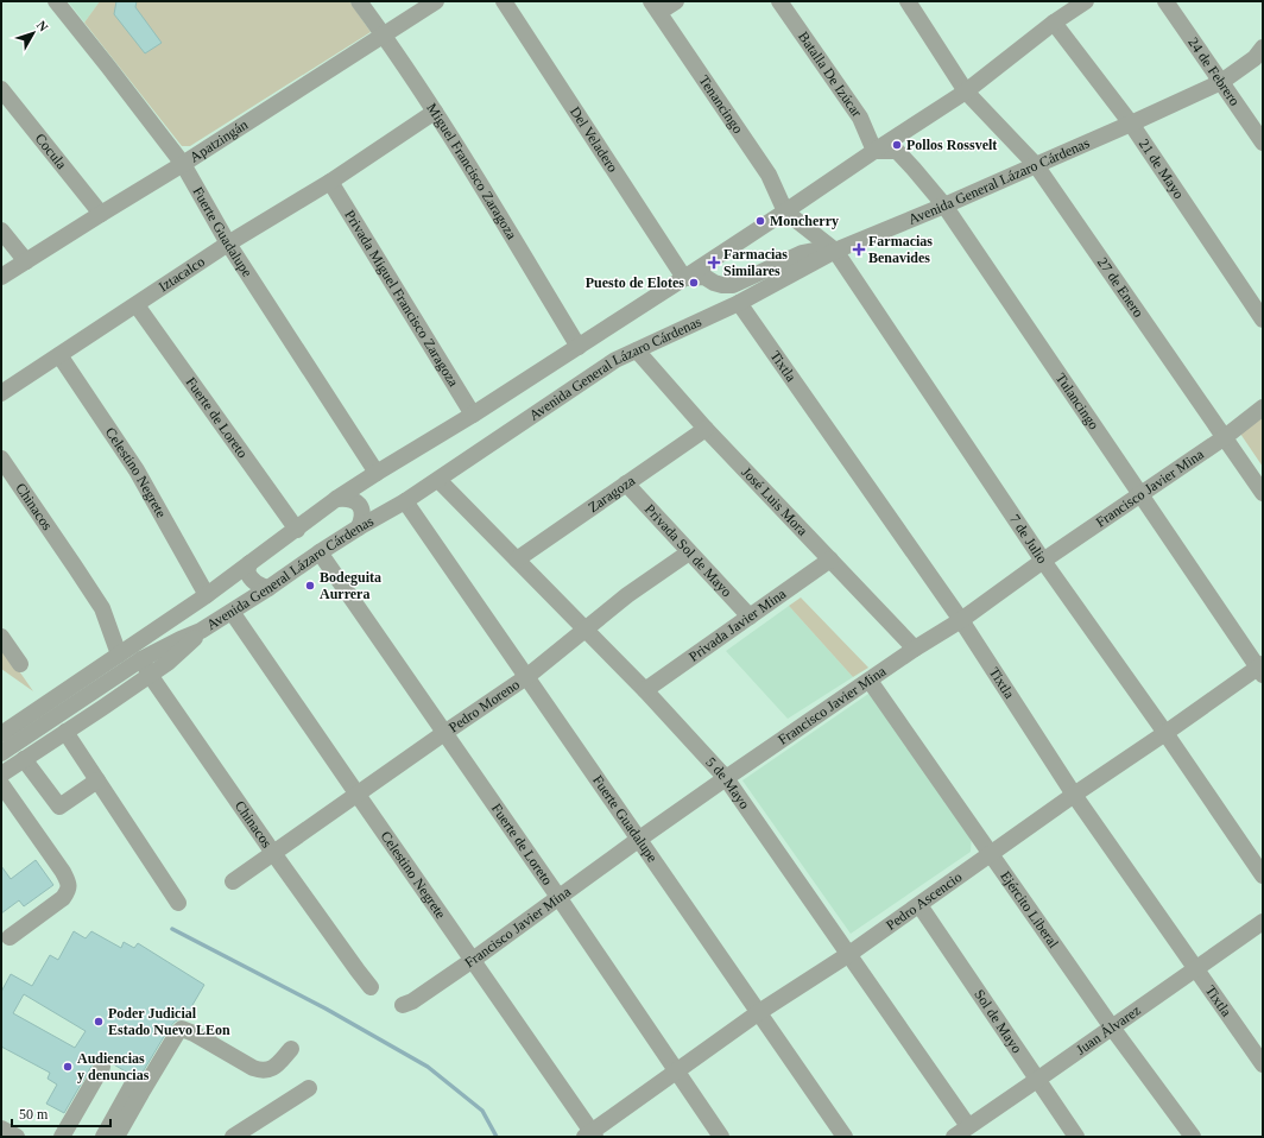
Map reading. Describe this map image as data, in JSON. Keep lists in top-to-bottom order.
{
  "streets": {
    "street": [
      "24 de Febrero",
      "Batalla De Izúcar",
      "Tenancingo",
      "Del Veladero",
      "Apatzingán",
      "Cocula",
      "21 de Mayo",
      "Miguel Francisco Zaragoza",
      "Avenida General Lázaro Cárdenas",
      "Fuerte Guadalupe",
      "Iztacalco",
      "27 de Enero",
      "Privada Miguel Francisco Zaragoza",
      "Tixtla",
      "Tulancingo",
      "Fuerte de Loreto",
      "Celestino Negrete",
      "Francisco Javier Mina",
      "Zaragoza",
      "José Luis Mora",
      "Chinacos",
      "7 de Julio",
      "Privada Sol de Mayo",
      "Privada Javier Mina",
      "Pedro Moreno",
      "5 de Mayo",
      "Pedro Ascencio",
      "Ejército Liberal",
      "Sol de Mayo",
      "Juan Álvarez"
    ]
  },
  "crossings": [
    ["24 de Febrero", "Avenida General Lázaro Cárdenas"],
    ["Batalla De Izúcar", "Avenida General Lázaro Cárdenas"],
    ["Batalla De Izúcar", "Tulancingo"],
    ["Tenancingo", "Avenida General Lázaro Cárdenas"],
    ["Tenancingo", "7 de Julio"],
    ["Del Veladero", "Avenida General Lázaro Cárdenas"],
    ["Apatzingán", "Cocula"],
    ["Apatzingán", "Miguel Francisco Zaragoza"],
    ["Apatzingán", "Fuerte Guadalupe"],
    ["21 de Mayo", "Avenida General Lázaro Cárdenas"],
    ["Miguel Francisco Zaragoza", "Avenida General Lázaro Cárdenas"],
    ["Miguel Francisco Zaragoza", "Iztacalco"],
    ["Avenida General Lázaro Cárdenas", "Fuerte Guadalupe"],
    ["Avenida General Lázaro Cárdenas", "27 de Enero"],
    ["Avenida General Lázaro Cárdenas", "Privada Miguel Francisco Zaragoza"],
    ["Avenida General Lázaro Cárdenas", "Tixtla"],
    ["Avenida General Lázaro Cárdenas", "Tulancingo"],
    ["Avenida General Lázaro Cárdenas", "Fuerte de Loreto"],
    ["Avenida General Lázaro Cárdenas", "Celestino Negrete"],
    ["Avenida General Lázaro Cárdenas", "José Luis Mora"],
    ["Avenida General Lázaro Cárdenas", "Chinacos"],
    ["Avenida General Lázaro Cárdenas", "7 de Julio"],
    ["Avenida General Lázaro Cárdenas", "5 de Mayo"],
    ["Fuerte Guadalupe", "Iztacalco"],
    ["Fuerte Guadalupe", "Francisco Javier Mina"],
    ["Fuerte Guadalupe", "Pedro Moreno"],
    ["Fuerte Guadalupe", "Pedro Ascencio"],
    ["Iztacalco", "Privada Miguel Francisco Zaragoza"],
    ["Iztacalco", "Fuerte de Loreto"],
    ["Iztacalco", "Celestino Negrete"],
    ["27 de Enero", "Francisco Javier Mina"],
    ["Tixtla", "Francisco Javier Mina"],
    ["Tixtla", "Pedro Ascencio"],
    ["Tixtla", "Juan Álvarez"],
    ["Tulancingo", "Francisco Javier Mina"],
    ["Tulancingo", "Pedro Ascencio"],
    ["Fuerte de Loreto", "Francisco Javier Mina"],
    ["Fuerte de Loreto", "Pedro Moreno"],
    ["Fuerte de Loreto", "Pedro Ascencio"],
    ["Celestino Negrete", "Francisco Javier Mina"],
    ["Celestino Negrete", "Pedro Moreno"],
    ["Celestino Negrete", "Pedro Ascencio"],
    ["Francisco Javier Mina", "José Luis Mora"],
    ["Francisco Javier Mina", "7 de Julio"],
    ["Francisco Javier Mina", "5 de Mayo"],
    ["Francisco Javier Mina", "Ejército Liberal"],
    ["Zaragoza", "José Luis Mora"],
    ["Zaragoza", "Privada Sol de Mayo"],
    ["Zaragoza", "5 de Mayo"],
    ["José Luis Mora", "Privada Javier Mina"],
    ["Chinacos", "Pedro Moreno"],
    ["7 de Julio", "Pedro Ascencio"],
    ["Privada Sol de Mayo", "Privada Javier Mina"],
    ["Privada Sol de Mayo", "Pedro Moreno"],
    ["Privada Javier Mina", "5 de Mayo"],
    ["Pedro Moreno", "5 de Mayo"],
    ["5 de Mayo", "Pedro Ascencio"],
    ["5 de Mayo", "Juan Álvarez"],
    ["Pedro Ascencio", "Ejército Liberal"],
    ["Pedro Ascencio", "Sol de Mayo"],
    ["Ejército Liberal", "Juan Álvarez"],
    ["Sol de Mayo", "Juan Álvarez"]
  ],
  "places": {
    "other": [
      "Pollos Rossvelt",
      "Moncherry",
      "Puesto de Elotes",
      "Bodeguita Aurrera",
      "Poder Judicial Estado Nuevo LEon",
      "Audiencias y denuncias"
    ],
    "health": ["Farmacias Benavides", "Farmacias Similares"]
  },
  "scale_bar": "50 m",
  "north": "top right"
}
